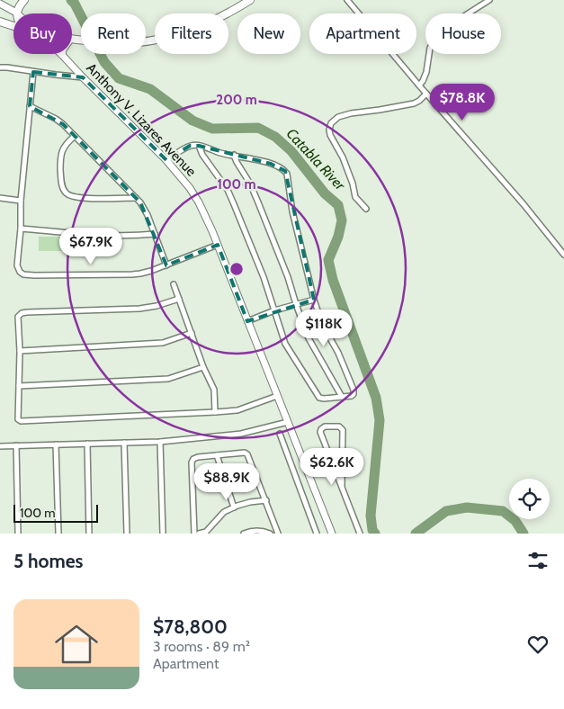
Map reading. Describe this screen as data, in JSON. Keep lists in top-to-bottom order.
{
  "streets": {
    "main road": ["Anthony V. Lizares Avenue"]
  },
  "water": ["Catabla River"],
  "scale_bar": "100 m",
  "page": {
    "chip": [
      "Buy",
      "Rent",
      "Filters",
      "New",
      "Apartment",
      "House"
    ],
    "price": [
      "$78.8K",
      "$67.9K",
      "$118K",
      "$62.6K",
      "$88.9K"
    ],
    "scale": "100 m",
    "heading": "5 homes",
    "list": [
      {
        "name": "$78,800",
        "note": "3 rooms · 89 m² · Apartment"
      }
    ]
  },
  "rings": ["200 m", "100 m"]
}
